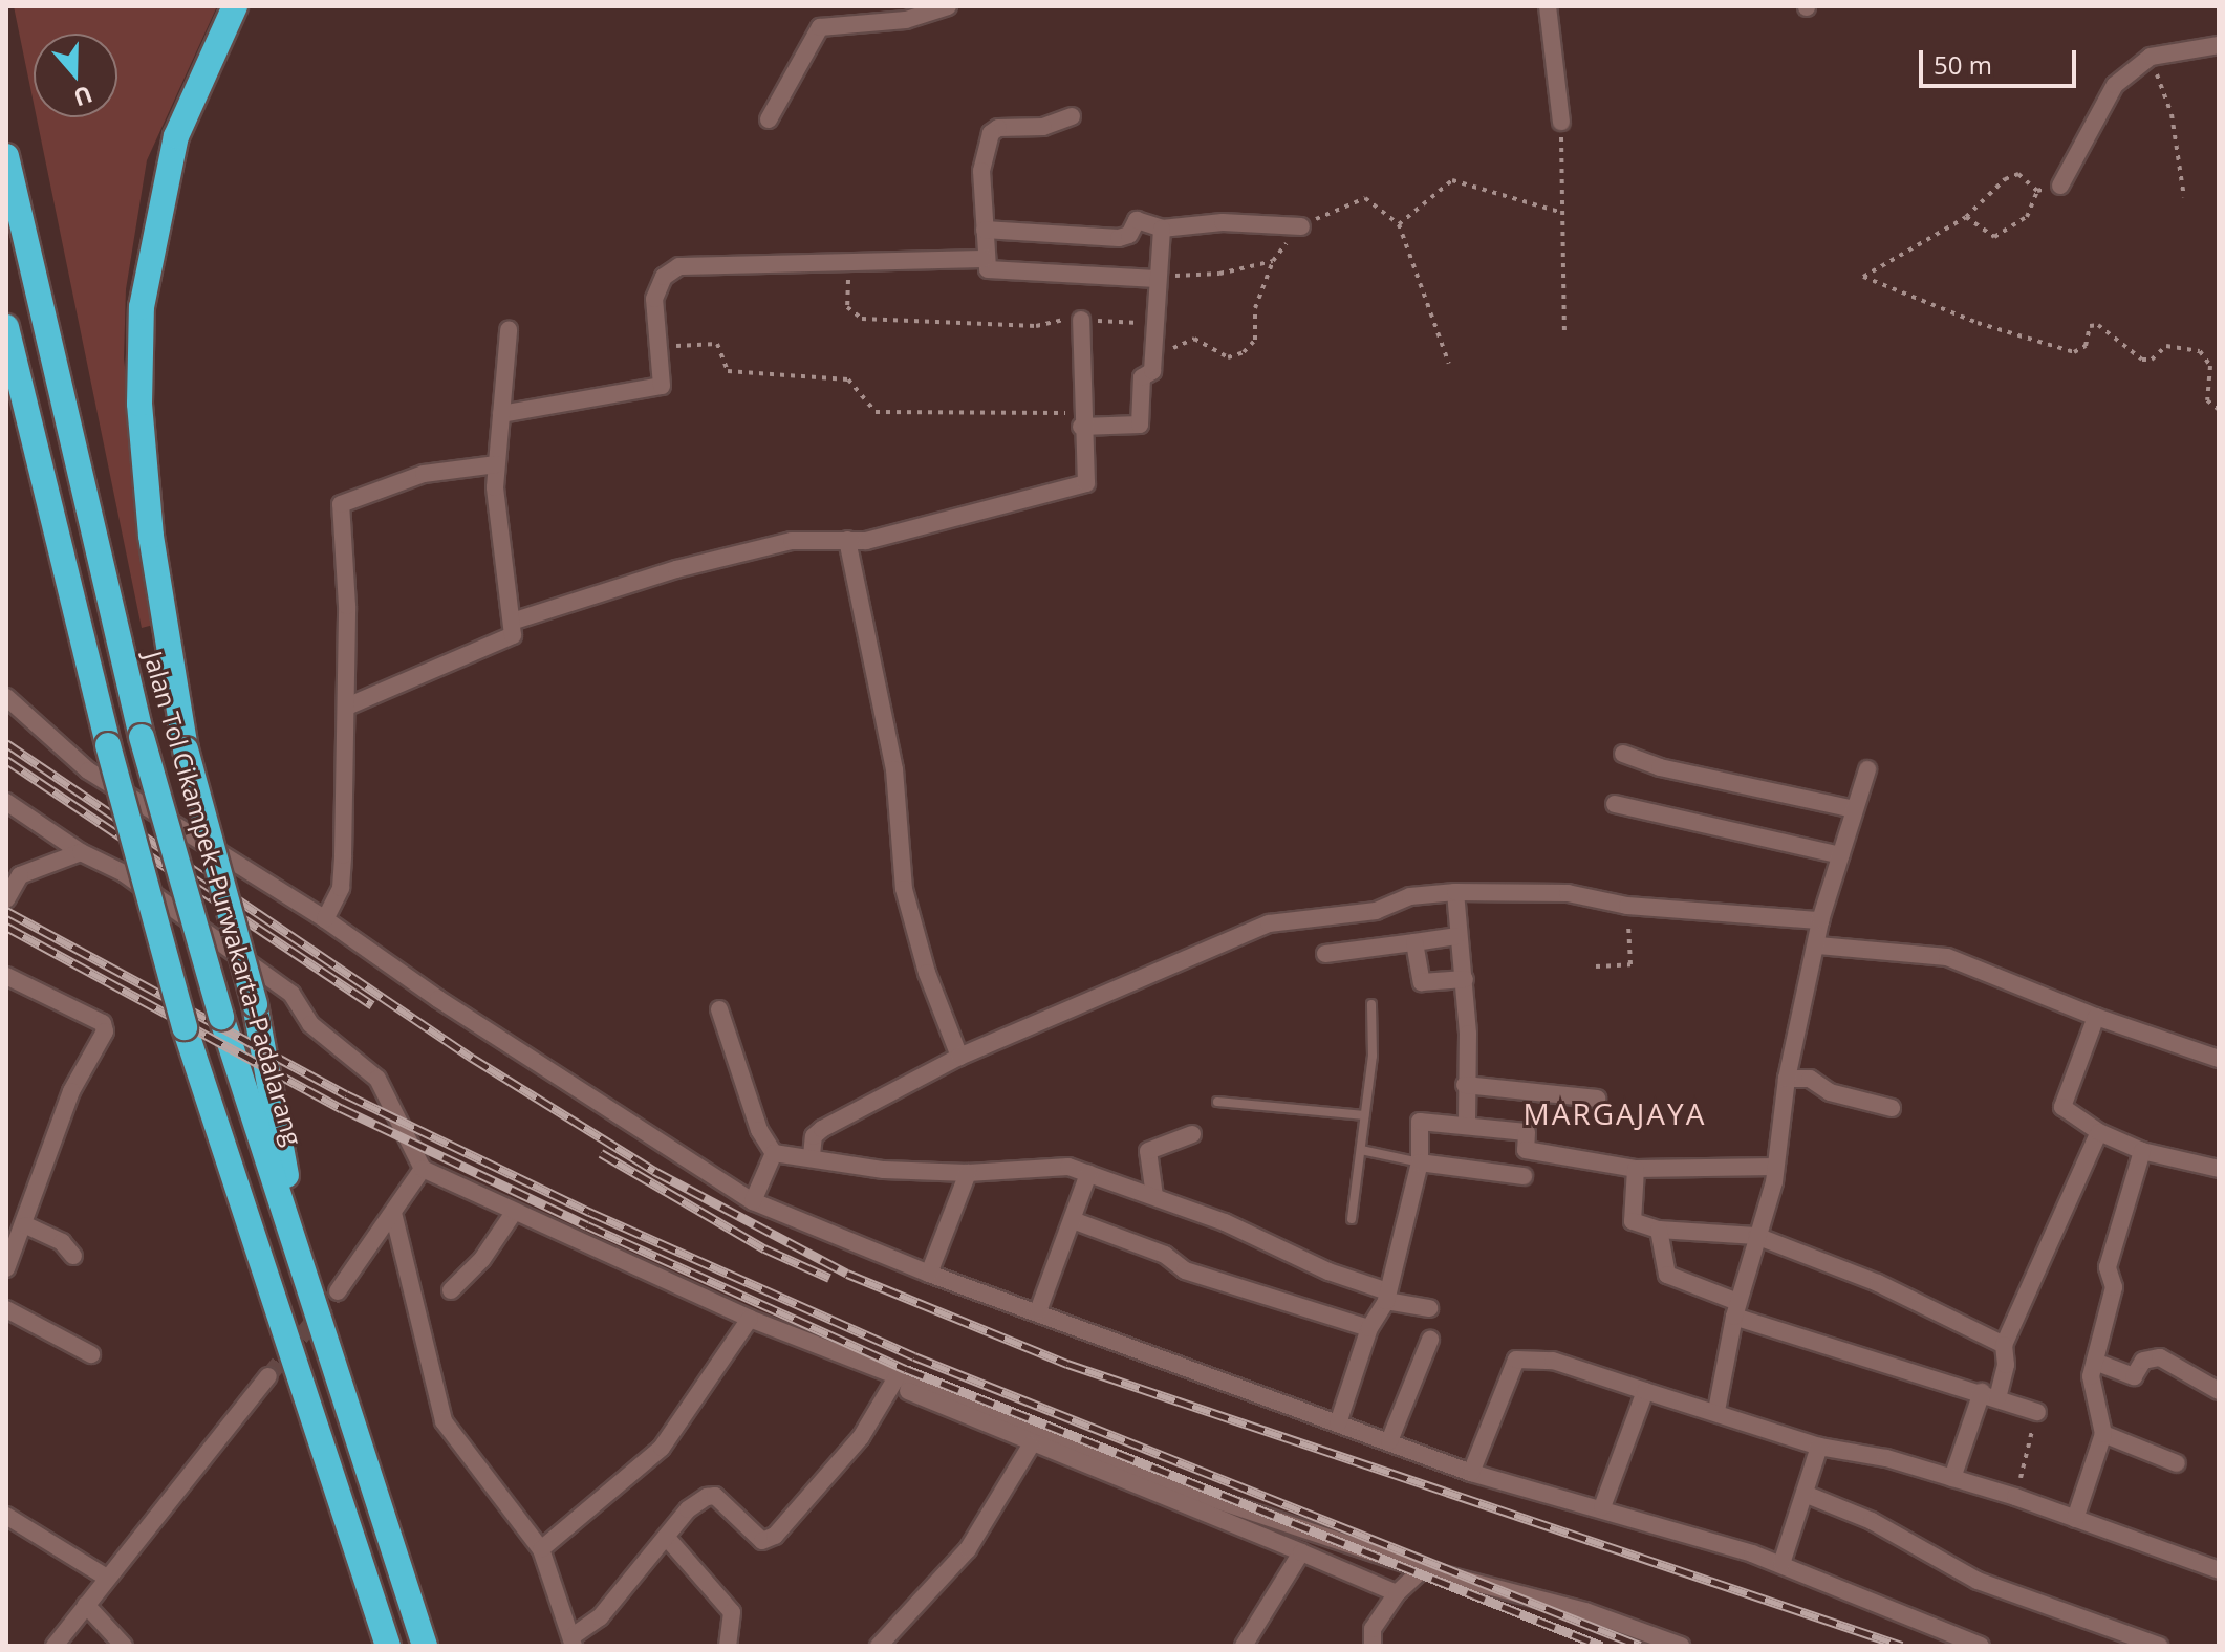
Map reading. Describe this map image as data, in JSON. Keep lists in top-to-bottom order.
{
  "streets": {
    "highway": ["Jalan Tol Cikampek–Purwakarta–Padalarang"]
  },
  "districts": ["MARGAJAYA"],
  "scale_bar": "50 m",
  "north": "bottom"
}
